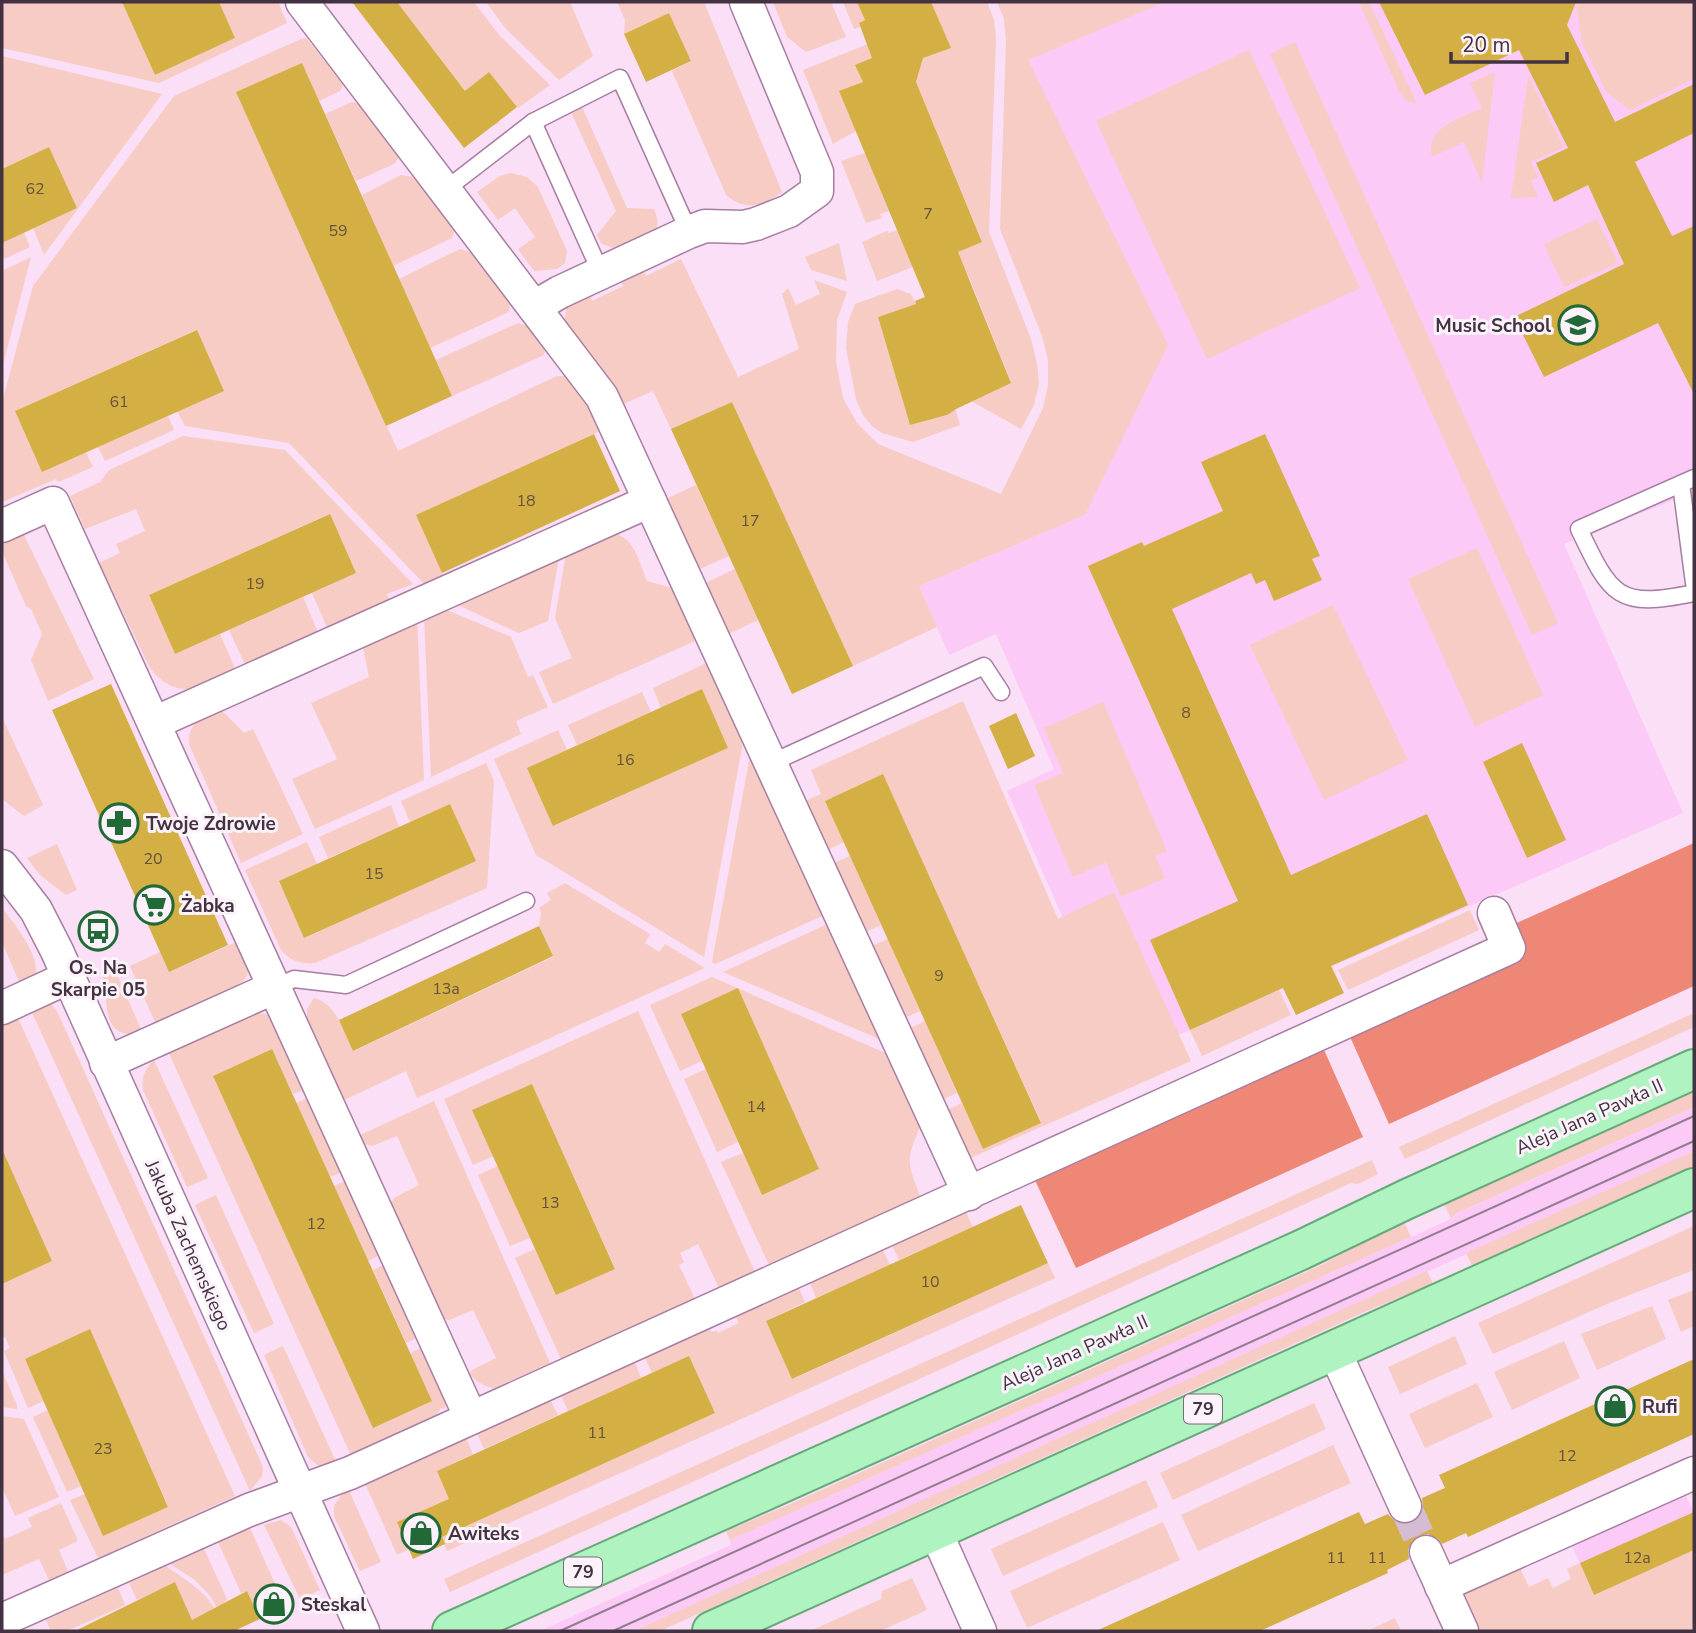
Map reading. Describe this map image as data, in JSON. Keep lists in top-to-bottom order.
{
  "streets": {
    "main road": ["Aleja Jana Pawła II", "79"],
    "street": ["Jakuba Zachemskiego"]
  },
  "places": {
    "school or university": ["Music School"],
    "pharmacy": ["Twoje Zdrowie"],
    "supermarket": ["Żabka"],
    "bus stop": ["Os. Na Skarpie 05"],
    "shop": ["Rufi", "Awiteks", "Steskal"]
  },
  "house_numbers": [
    "62",
    "7",
    "59",
    "61",
    "18",
    "17",
    "19",
    "8",
    "16",
    "20",
    "15",
    "9",
    "13a",
    "14",
    "13",
    "12",
    "10",
    "11",
    "23",
    "12",
    "11",
    "11",
    "12a"
  ],
  "scale_bar": "20 m"
}
